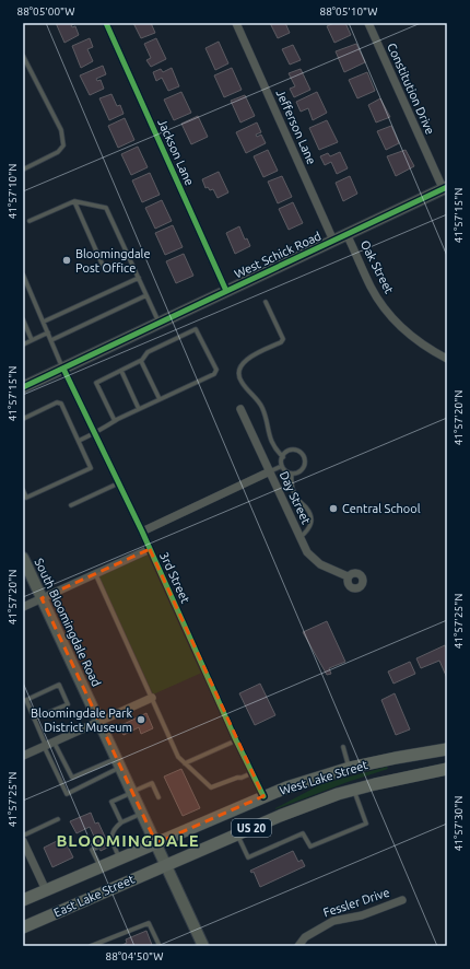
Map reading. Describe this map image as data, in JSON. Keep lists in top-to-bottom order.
{
  "streets": {
    "main road": ["West Lake Street", "US 20", "East Lake Street"],
    "street": [
      "Constitution Drive",
      "Jefferson Lane",
      "Jackson Lane",
      "West Schick Road",
      "Oak Street",
      "Day Street",
      "3rd Street",
      "South Bloomingdale Road",
      "Fessler Drive"
    ]
  },
  "crossings": [
    ["Constitution Drive", "West Schick Road"],
    ["Jefferson Lane", "West Schick Road"],
    ["Jackson Lane", "West Schick Road"],
    ["West Schick Road", "Oak Street"],
    ["West Schick Road", "3rd Street"],
    ["3rd Street", "West Lake Street"],
    ["South Bloomingdale Road", "West Lake Street"],
    ["South Bloomingdale Road", "East Lake Street"],
    ["West Lake Street", "East Lake Street"]
  ],
  "districts": ["BLOOMINGDALE"],
  "places": ["Bloomingdale Post Office", "Central School", "Bloomingdale Park District Museum"],
  "coordinates": [
    "88°05'00\"W",
    "88°05'10\"W",
    "41°57'10\"N",
    "41°57'15\"N",
    "41°57'20\"N",
    "41°57'25\"N",
    "41°57'30\"N",
    "88°04'50\"W"
  ]
}
